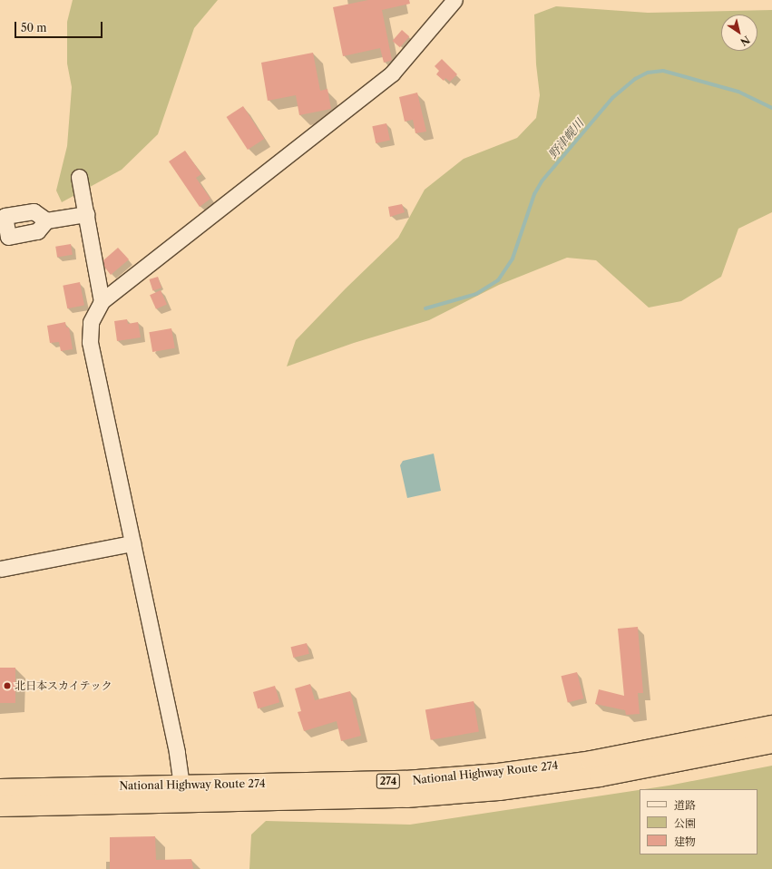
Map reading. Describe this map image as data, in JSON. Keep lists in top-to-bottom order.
{
  "streets": {
    "highway": ["National Highway Route 274", "274"]
  },
  "water": ["野津幌川"],
  "places": ["北日本スカイテック"],
  "legend": ["道路", "公園", "建物"],
  "scale_bar": "50 m",
  "north": "bottom right"
}
